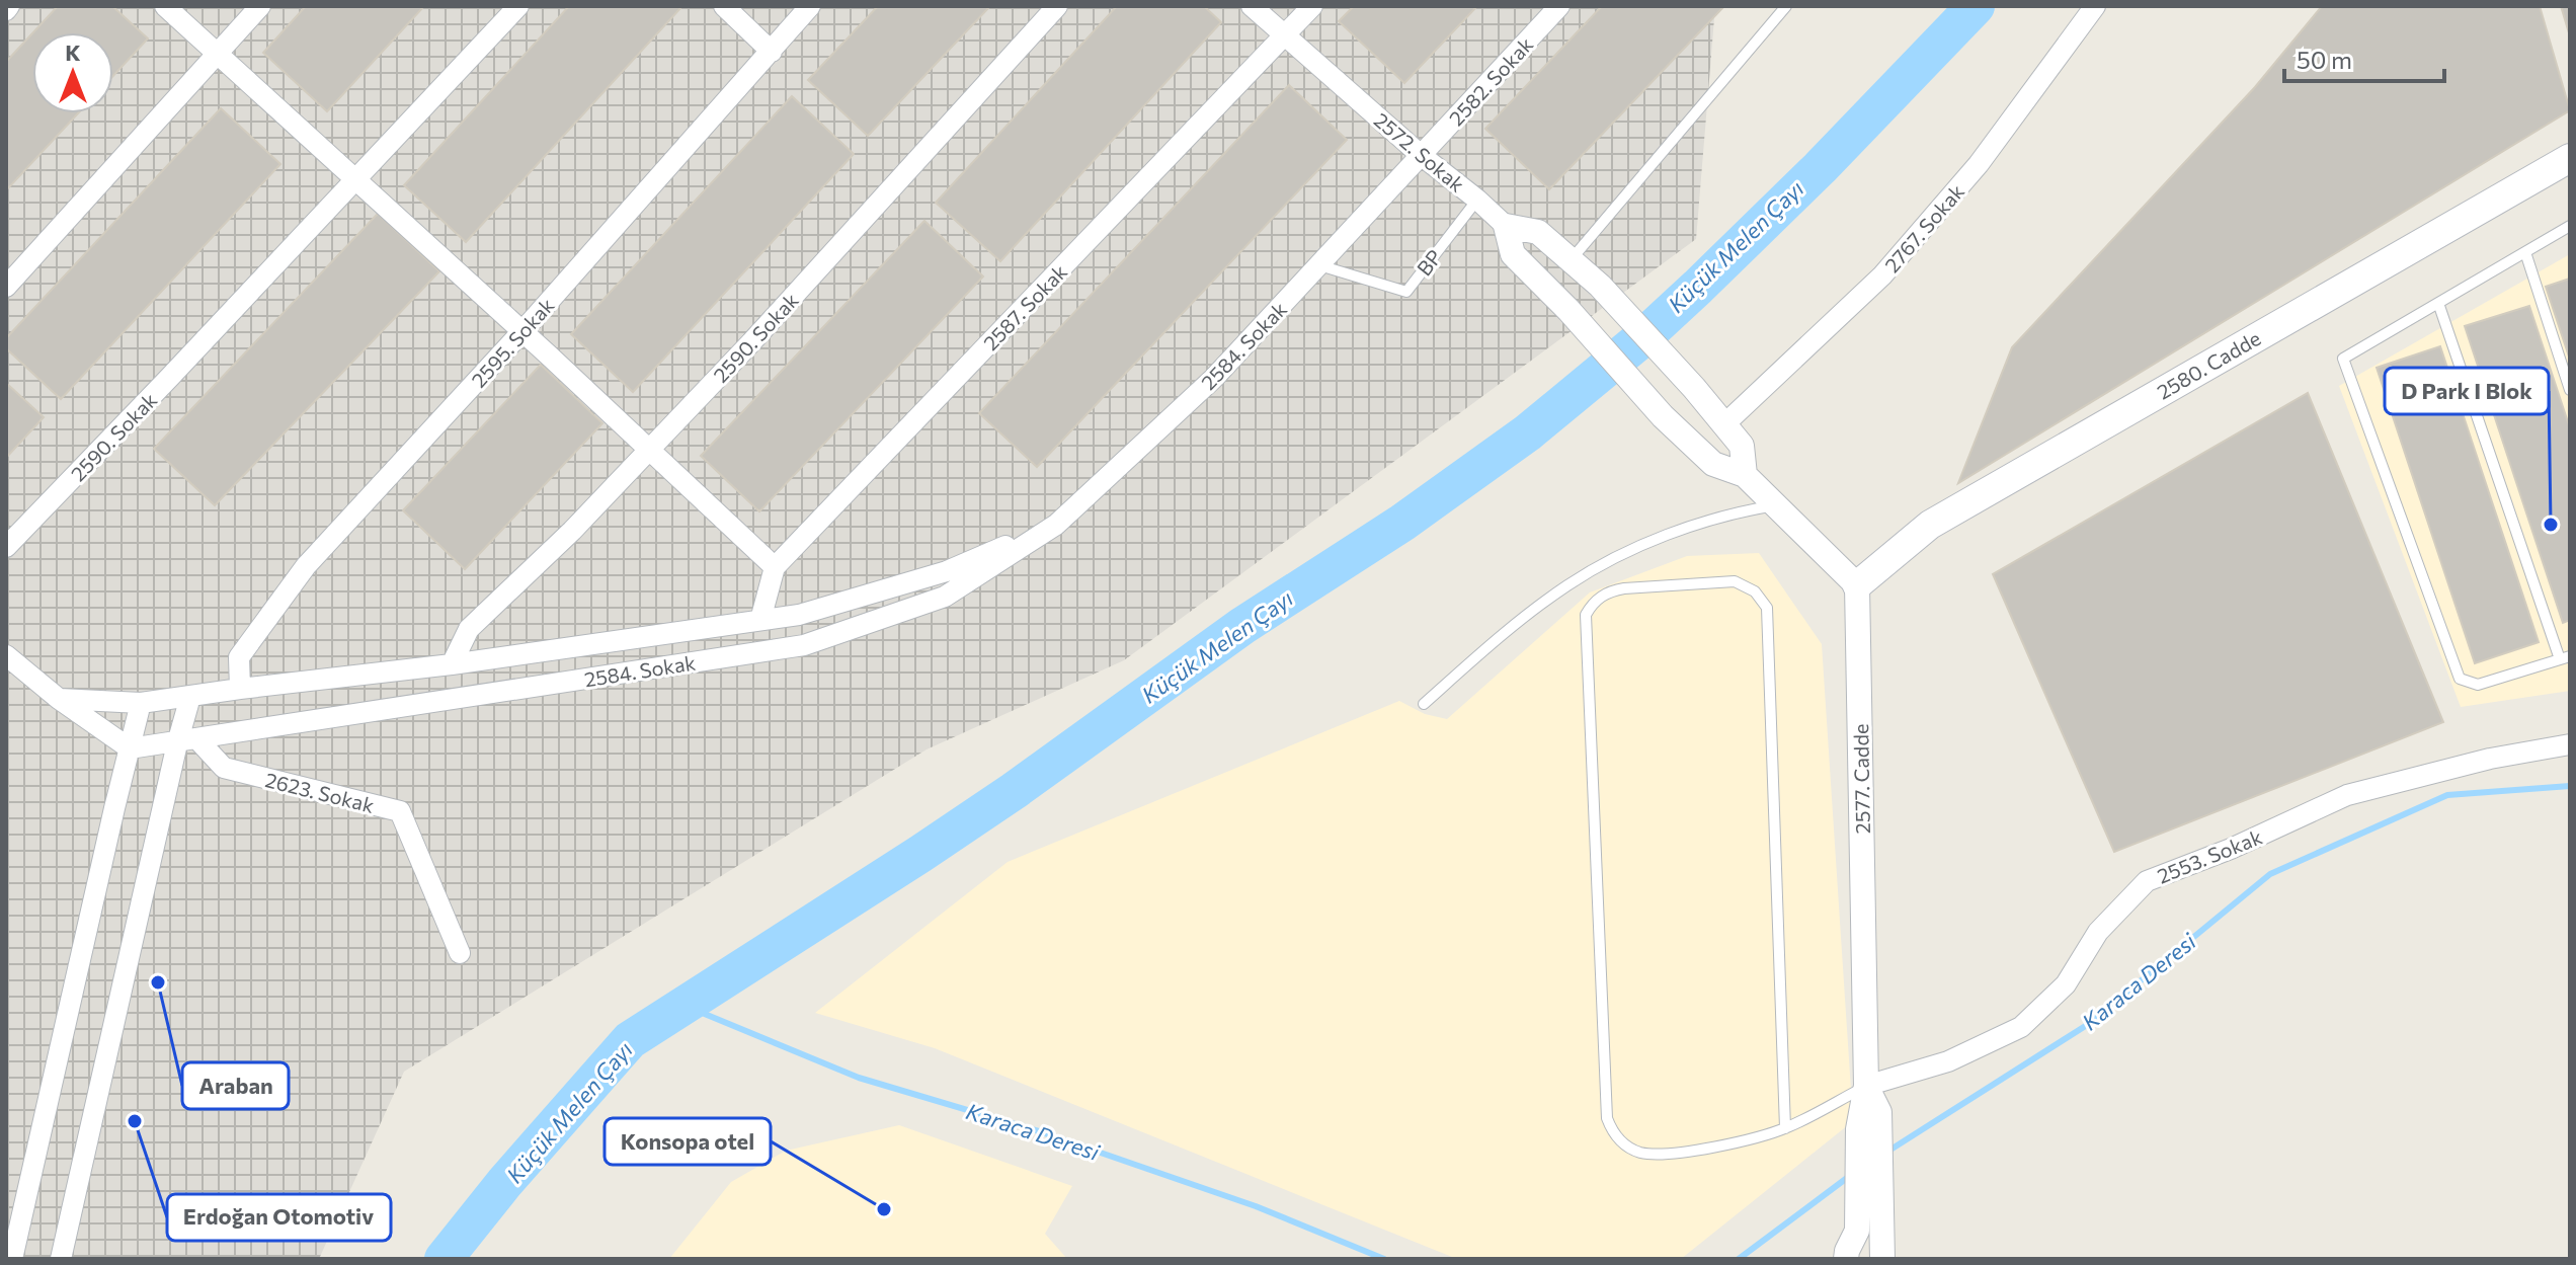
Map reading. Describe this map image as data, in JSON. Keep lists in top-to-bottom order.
{
  "streets": {
    "main road": ["2580. Cadde"],
    "street": [
      "2582. Sokak",
      "2572. Sokak",
      "2767. Sokak",
      "2587. Sokak",
      "2590. Sokak",
      "2595. Sokak",
      "2584. Sokak",
      "2577. Cadde",
      "2623. Sokak",
      "2553. Sokak"
    ],
    "lane": ["BP"]
  },
  "crossings": [
    ["2582. Sokak", "2572. Sokak"],
    ["2582. Sokak", "2584. Sokak"],
    ["2572. Sokak", "BP"],
    ["2572. Sokak", "2587. Sokak"],
    ["2572. Sokak", "2584. Sokak"],
    ["BP", "2584. Sokak"],
    ["2587. Sokak", "2584. Sokak"],
    ["2590. Sokak", "2584. Sokak"],
    ["2595. Sokak", "2584. Sokak"],
    ["2584. Sokak", "2623. Sokak"],
    ["2580. Cadde", "2577. Cadde"],
    ["2577. Cadde", "2553. Sokak"]
  ],
  "water": ["Küçük Melen Çayı", "Karaca Deresi"],
  "places": [
    "D Park I Blok",
    "Araban",
    "Erdoğan Otomotiv",
    "Konsopa otel"
  ],
  "scale_bar": "50 m",
  "north": "top"
}
